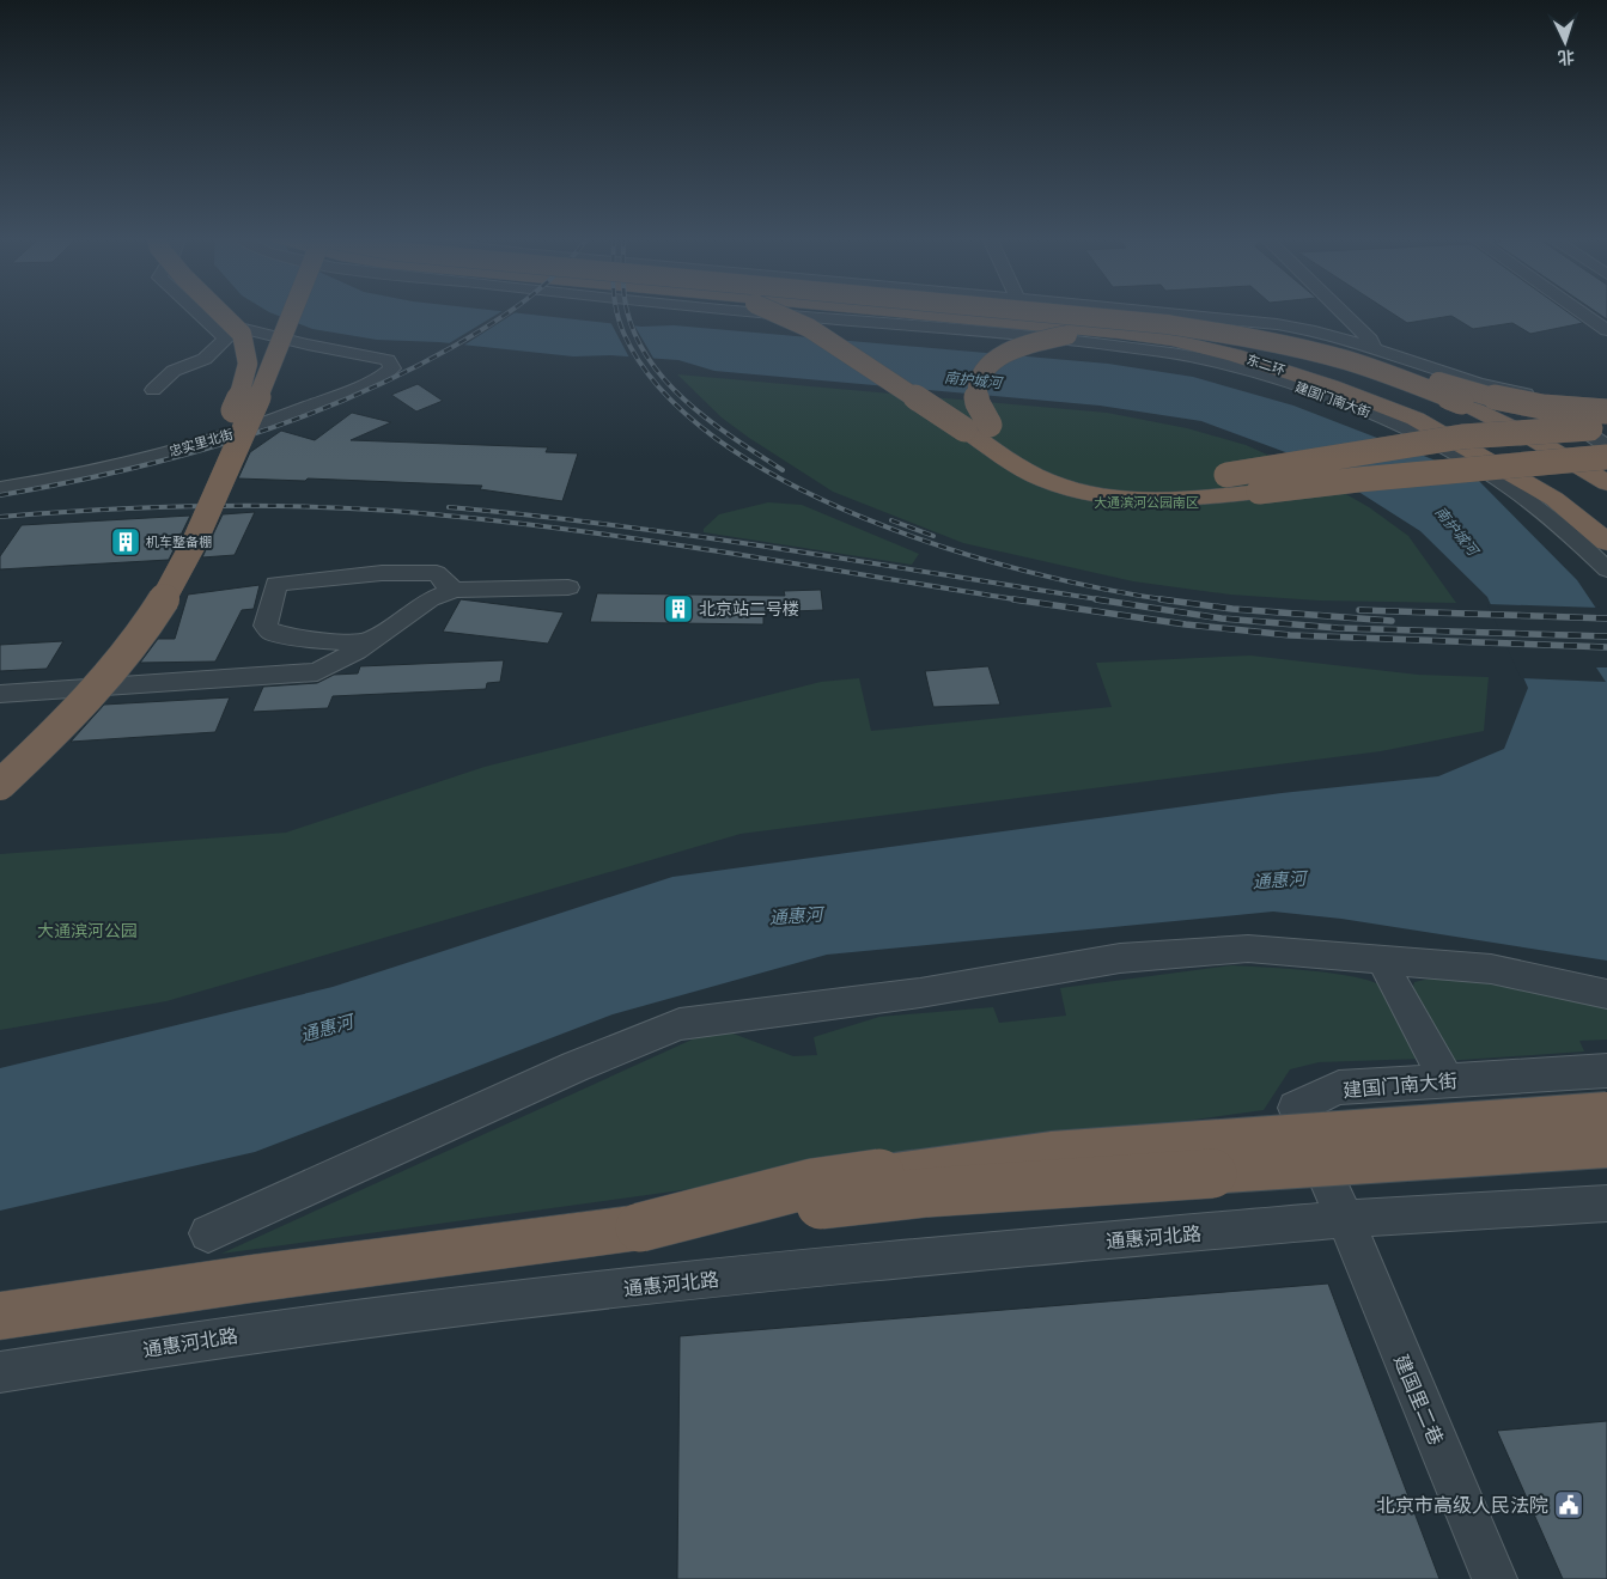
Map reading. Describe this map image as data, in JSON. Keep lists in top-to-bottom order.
{
  "streets": {
    "highway": ["东二环"],
    "street": [
      "建国门南大街",
      "忠实里北街",
      "通惠河北路",
      "建国里二巷"
    ]
  },
  "crossings": [
    ["建国门南大街", "通惠河北路"],
    ["建国门南大街", "建国里二巷"],
    ["通惠河北路", "建国里二巷"]
  ],
  "water": ["南护城河", "通惠河"],
  "parks": ["大通滨河公园南区", "大通滨河公园"],
  "places": {
    "building": ["机车整备棚", "北京站二号楼"],
    "public building": ["北京市高级人民法院"]
  },
  "north": "bottom"
}
